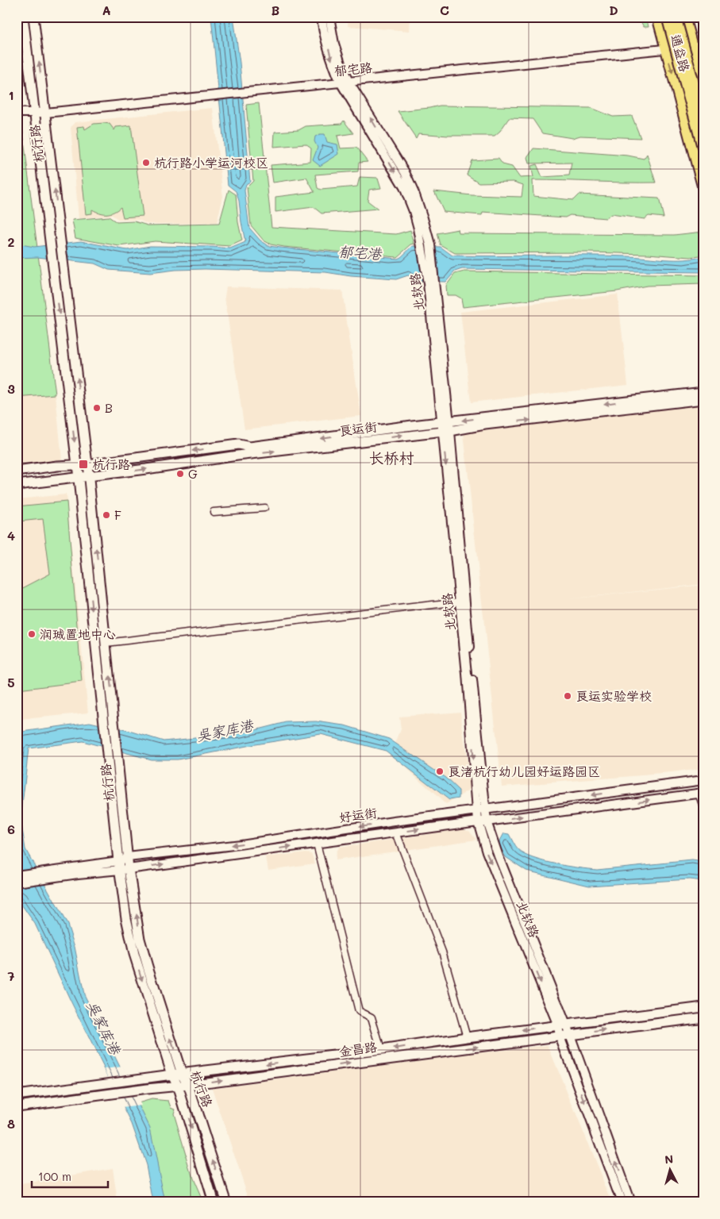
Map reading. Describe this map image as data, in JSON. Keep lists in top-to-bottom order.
{
  "streets": {
    "main road": [
      "通益路",
      "杭行路",
      "良运街",
      "金昌路"
    ],
    "street": ["郁宅路", "北软路", "好运街"]
  },
  "crossings": [
    ["通益路", "郁宅路"],
    ["郁宅路", "杭行路"],
    ["郁宅路", "北软路"],
    ["杭行路", "良运街"],
    ["杭行路", "好运街"],
    ["杭行路", "金昌路"],
    ["北软路", "良运街"],
    ["北软路", "好运街"],
    ["北软路", "金昌路"]
  ],
  "districts": ["长桥村"],
  "water": ["郁宅港", "吴家库港"],
  "places": {
    "other": [
      "杭行路小学运河校区",
      "B",
      "G",
      "F",
      "润珹置地中心",
      "良运实验学校",
      "良渚杭行幼儿园好运路园区"
    ],
    "transit": ["杭行路"]
  },
  "scale_bar": "100 m",
  "north": "top",
  "grid": {
    "columns": [
      "A",
      "B",
      "C",
      "D"
    ],
    "rows": [
      "1",
      "2",
      "3",
      "4",
      "5",
      "6",
      "7",
      "8"
    ]
  }
}
